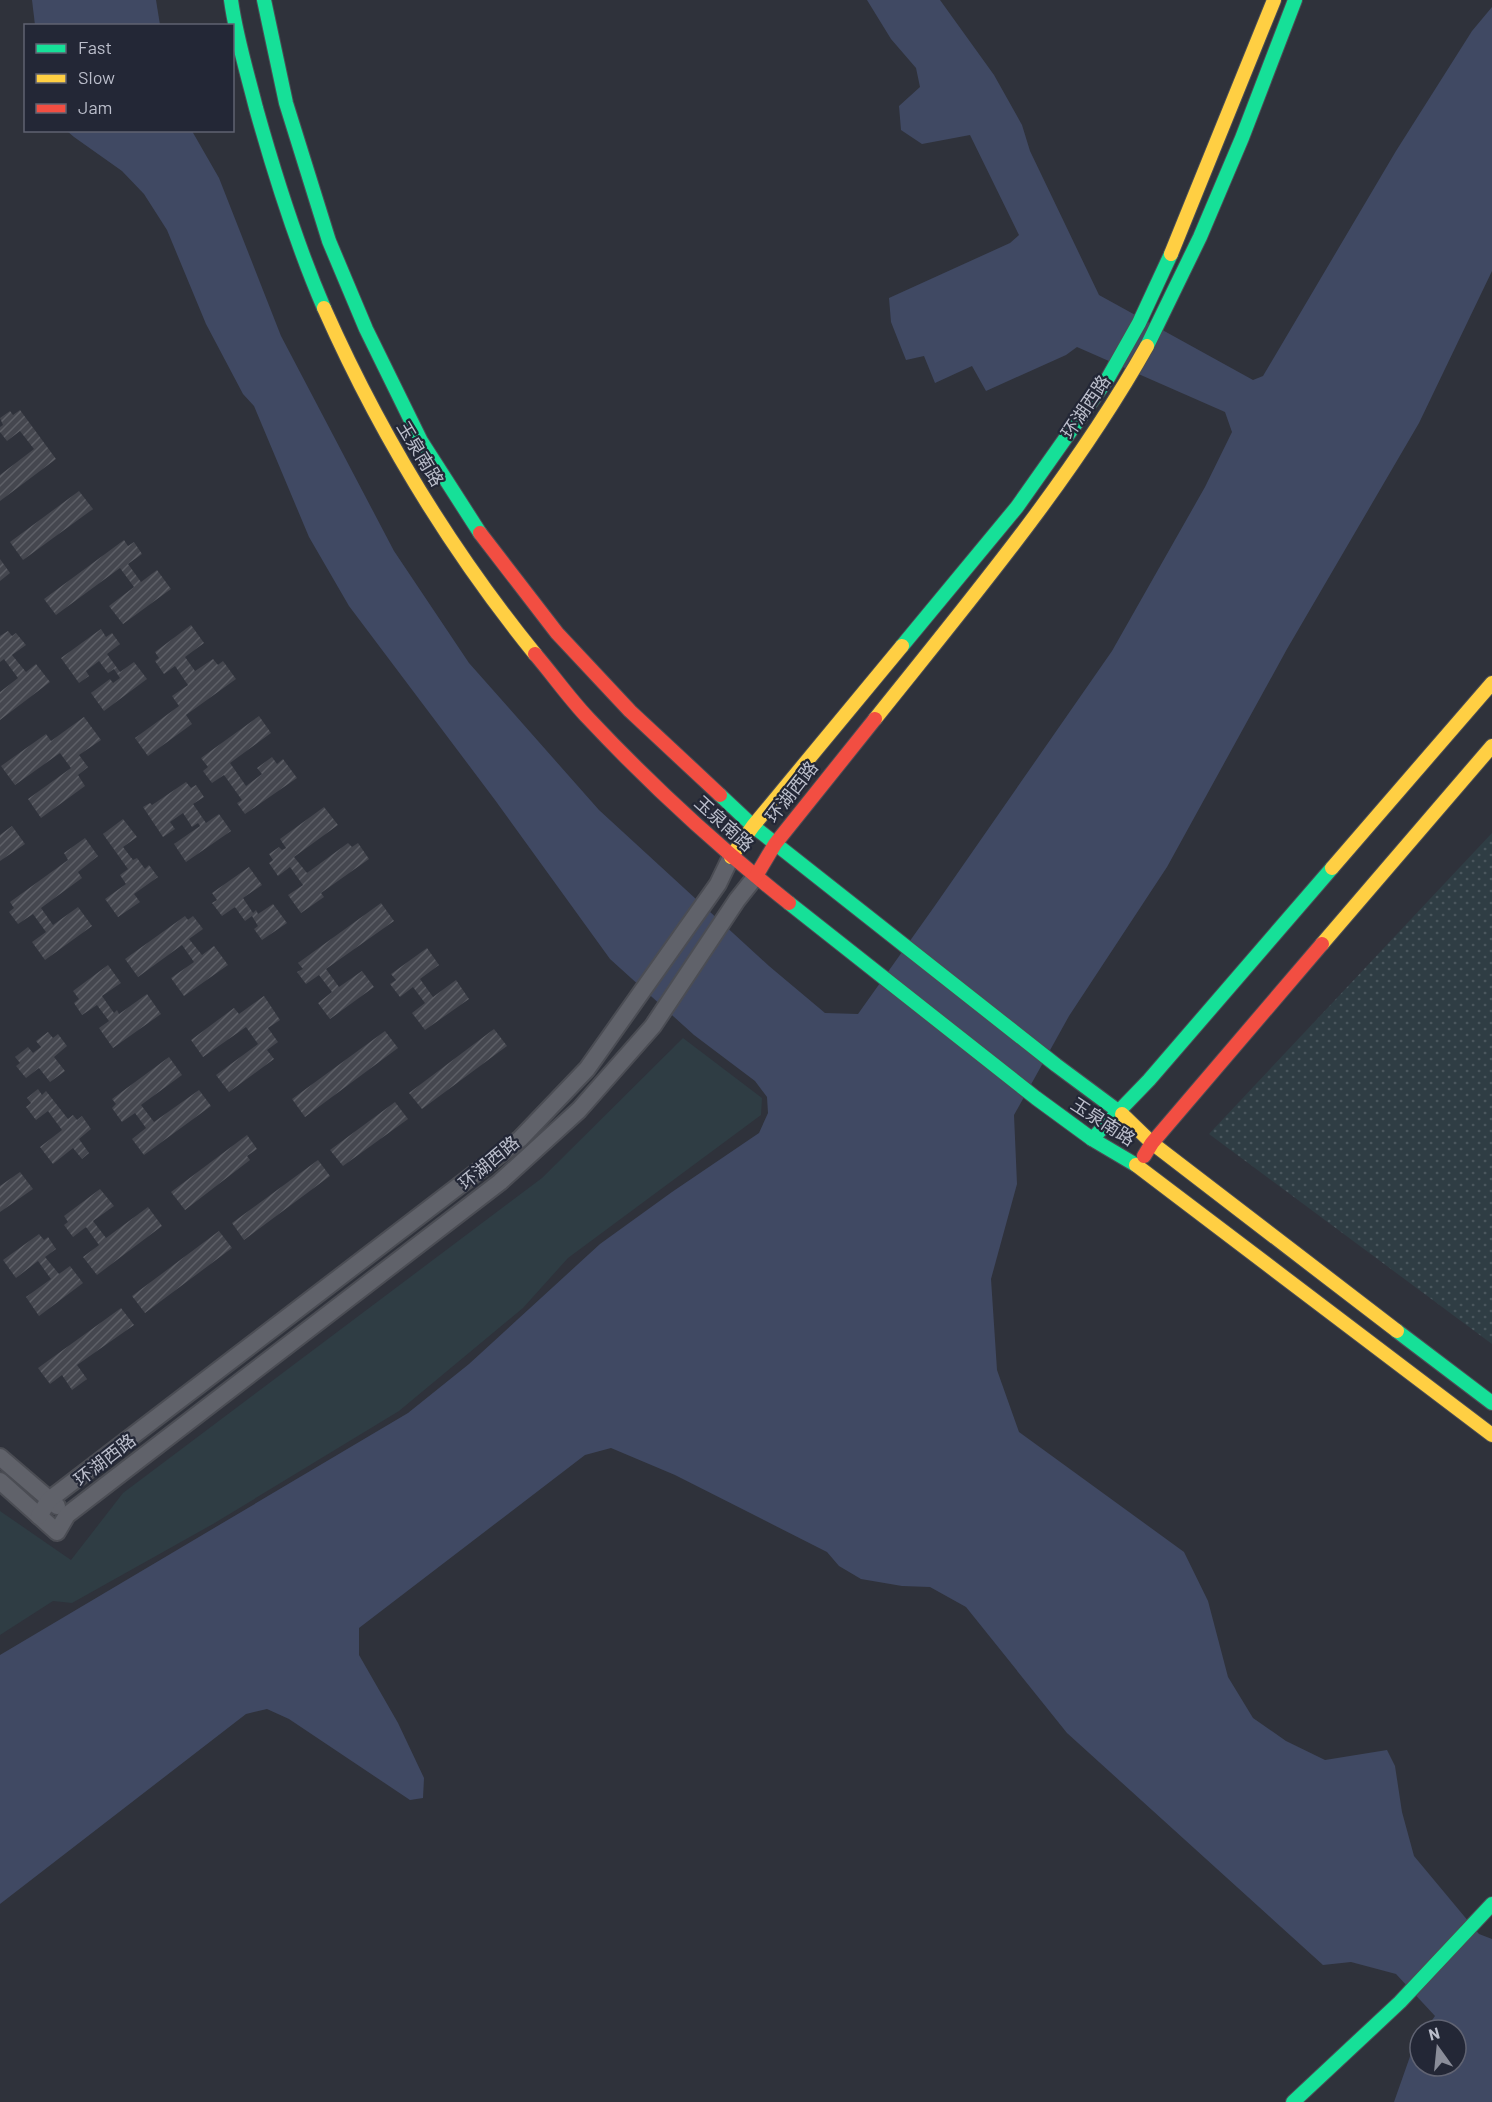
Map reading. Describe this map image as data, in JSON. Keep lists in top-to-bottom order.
{
  "streets": {
    "street": ["环湖西路", "玉泉南路"]
  },
  "crossings": [
    ["环湖西路", "玉泉南路"]
  ],
  "legend": ["Fast", "Slow", "Jam"],
  "north": "top"
}
